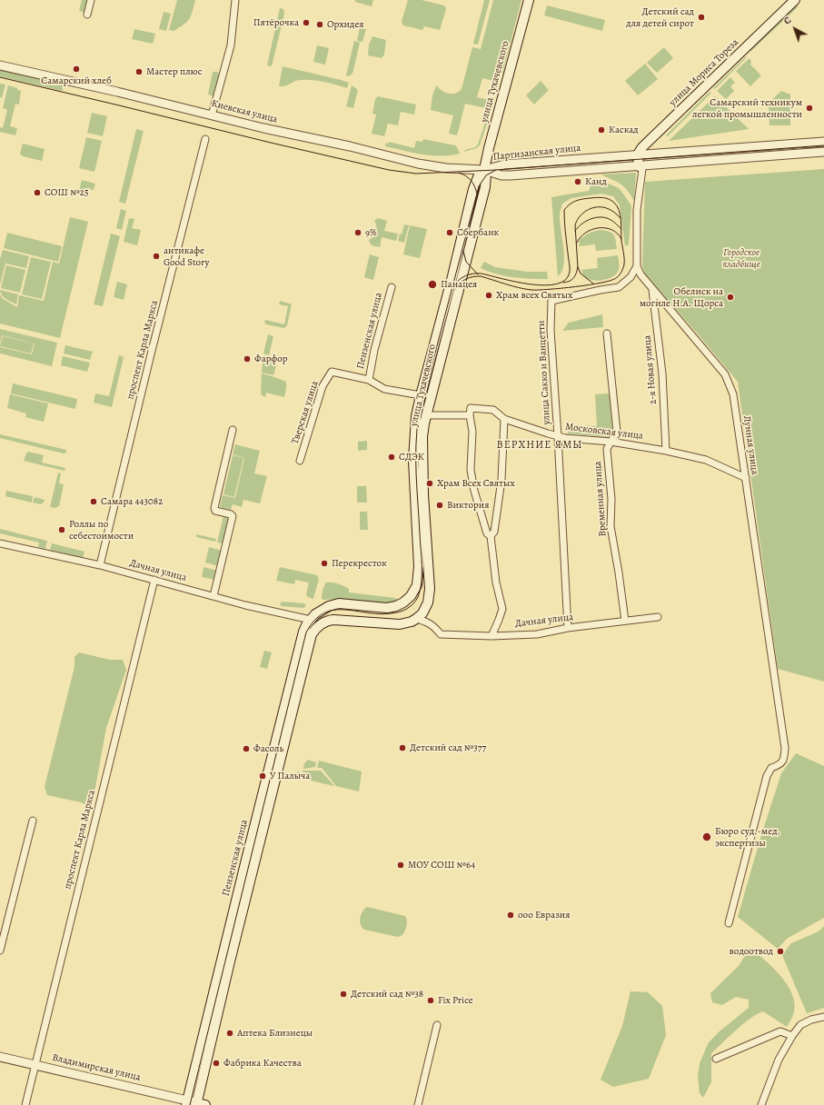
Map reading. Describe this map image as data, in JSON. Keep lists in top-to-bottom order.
{
  "streets": {
    "main road": ["улица Мориса Тореза", "улица Тухачевского", "Пензенская улица"],
    "street": [
      "Киевская улица",
      "Партизанская улица",
      "проспект Карла Маркса",
      "2-я Новая улица",
      "улица Сакко и Ванцетти",
      "Тверская улица",
      "Московская улица",
      "Лунная улица",
      "Временная улица",
      "Дачная улица",
      "Владимирская улица"
    ]
  },
  "crossings": [
    ["улица Мориса Тореза", "Партизанская улица"],
    ["улица Тухачевского", "Киевская улица"],
    ["улица Тухачевского", "Партизанская улица"],
    ["улица Тухачевского", "Пензенская улица"],
    ["улица Тухачевского", "Дачная улица"],
    ["Киевская улица", "Партизанская улица"],
    ["Партизанская улица", "Лунная улица"],
    ["Пензенская улица", "Тверская улица"],
    ["Пензенская улица", "Дачная улица"],
    ["Пензенская улица", "Владимирская улица"],
    ["проспект Карла Маркса", "Дачная улица"],
    ["проспект Карла Маркса", "Владимирская улица"],
    ["2-я Новая улица", "Московская улица"],
    ["2-я Новая улица", "Лунная улица"],
    ["улица Сакко и Ванцетти", "Московская улица"],
    ["улица Сакко и Ванцетти", "Лунная улица"],
    ["улица Сакко и Ванцетти", "Дачная улица"],
    ["Московская улица", "Лунная улица"],
    ["Московская улица", "Временная улица"],
    ["Временная улица", "Дачная улица"]
  ],
  "districts": ["ВЕРХНИЕ ЯМЫ"],
  "parks": ["Городское кладбище"],
  "places": [
    "Детский сад для детей сирот",
    "Пятёрочка",
    "Орхидея",
    "Самарский хлеб",
    "Мастер плюс",
    "Самарский техникум легкой промышленности",
    "Каскад",
    "Канд",
    "СОШ №25",
    "9%",
    "Сбербанк",
    "антикафе Good Story",
    "Панацея",
    "Храм всех Святых",
    "Обелиск на могиле Н.А. Щорса",
    "Фарфор",
    "СДЭК",
    "Храм Всех Святых",
    "Самара 443082",
    "Виктория",
    "Роллы по себестоимости",
    "Перекресток",
    "Детский сад №377",
    "Фасоль",
    "У Палыча",
    "Бюро суд.-мед. экспертизы",
    "МОУ СОШ №64",
    "ооо Евразия",
    "водоотвод",
    "Детский сад №38",
    "Fix Price",
    "Аптека Близнецы",
    "Фабрика Качества"
  ],
  "north": "top left"
}
